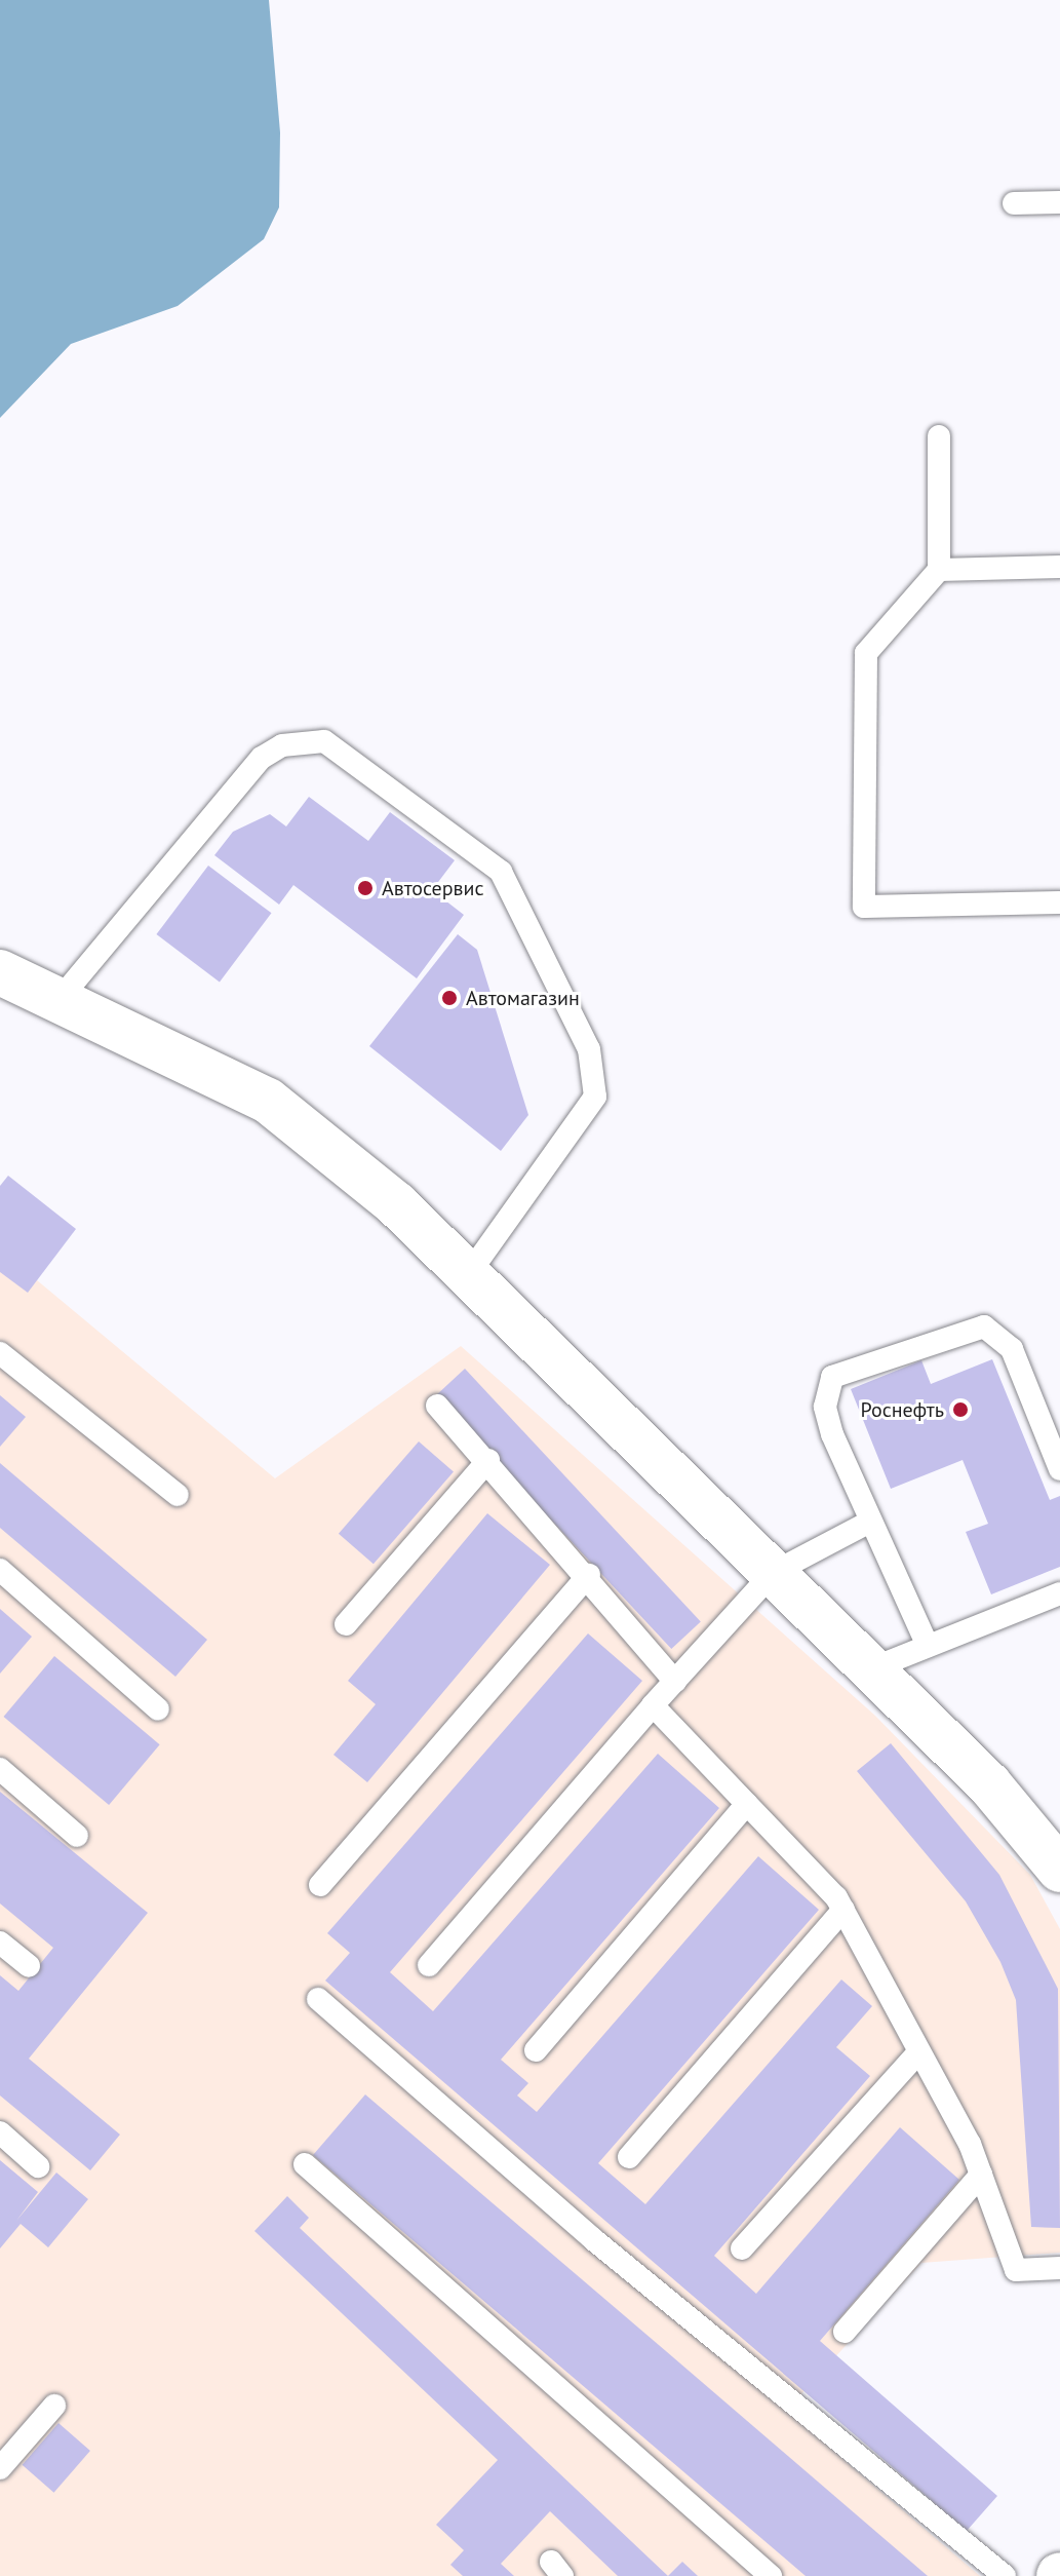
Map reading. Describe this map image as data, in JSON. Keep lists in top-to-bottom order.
{
  "places": ["Автосервис", "Автомагазин", "Роснефть"]
}
